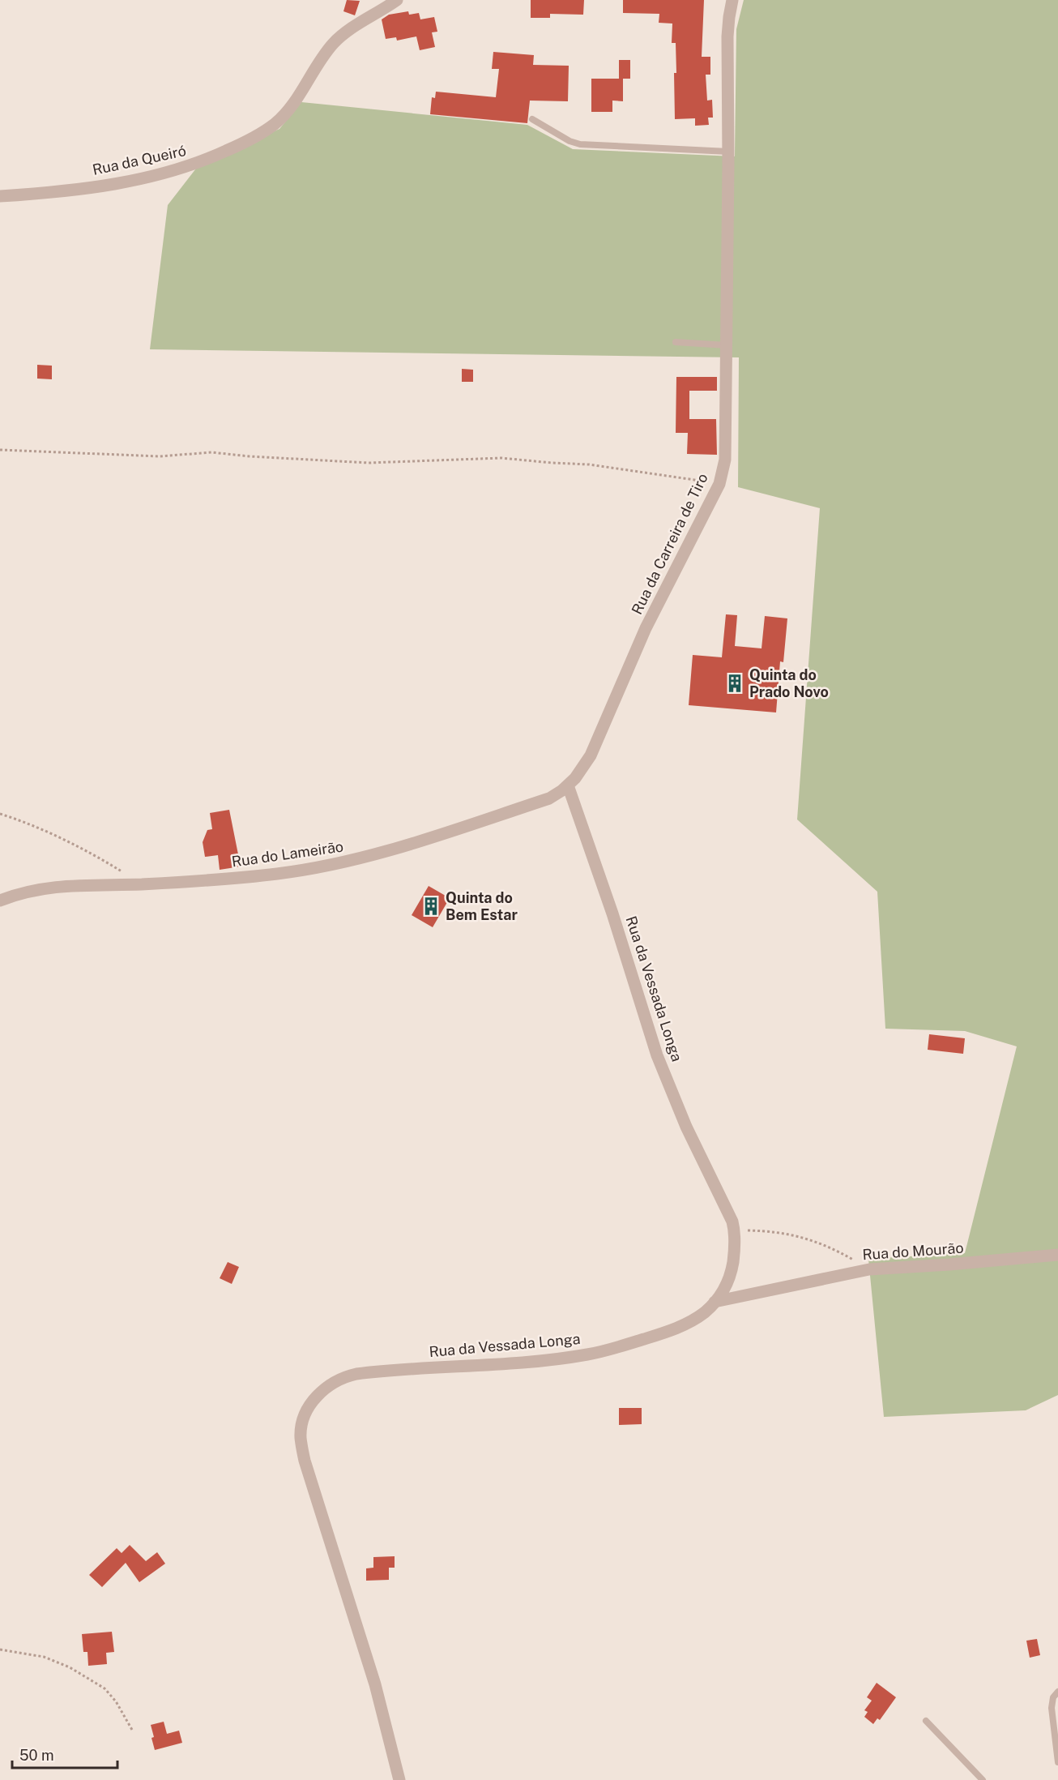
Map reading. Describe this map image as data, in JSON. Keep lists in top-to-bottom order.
{
  "streets": {
    "street": [
      "Rua da Queiró",
      "Rua da Carreira de Tiro",
      "Rua do Lameirão",
      "Rua da Vessada Longa",
      "Rua do Mourão"
    ]
  },
  "crossings": [
    ["Rua da Carreira de Tiro", "Rua do Lameirão"],
    ["Rua da Carreira de Tiro", "Rua da Vessada Longa"],
    ["Rua do Lameirão", "Rua da Vessada Longa"],
    ["Rua da Vessada Longa", "Rua do Mourão"]
  ],
  "places": {
    "building": ["Quinta do Prado Novo", "Quinta do Bem Estar"]
  },
  "scale_bar": "50 m"
}
